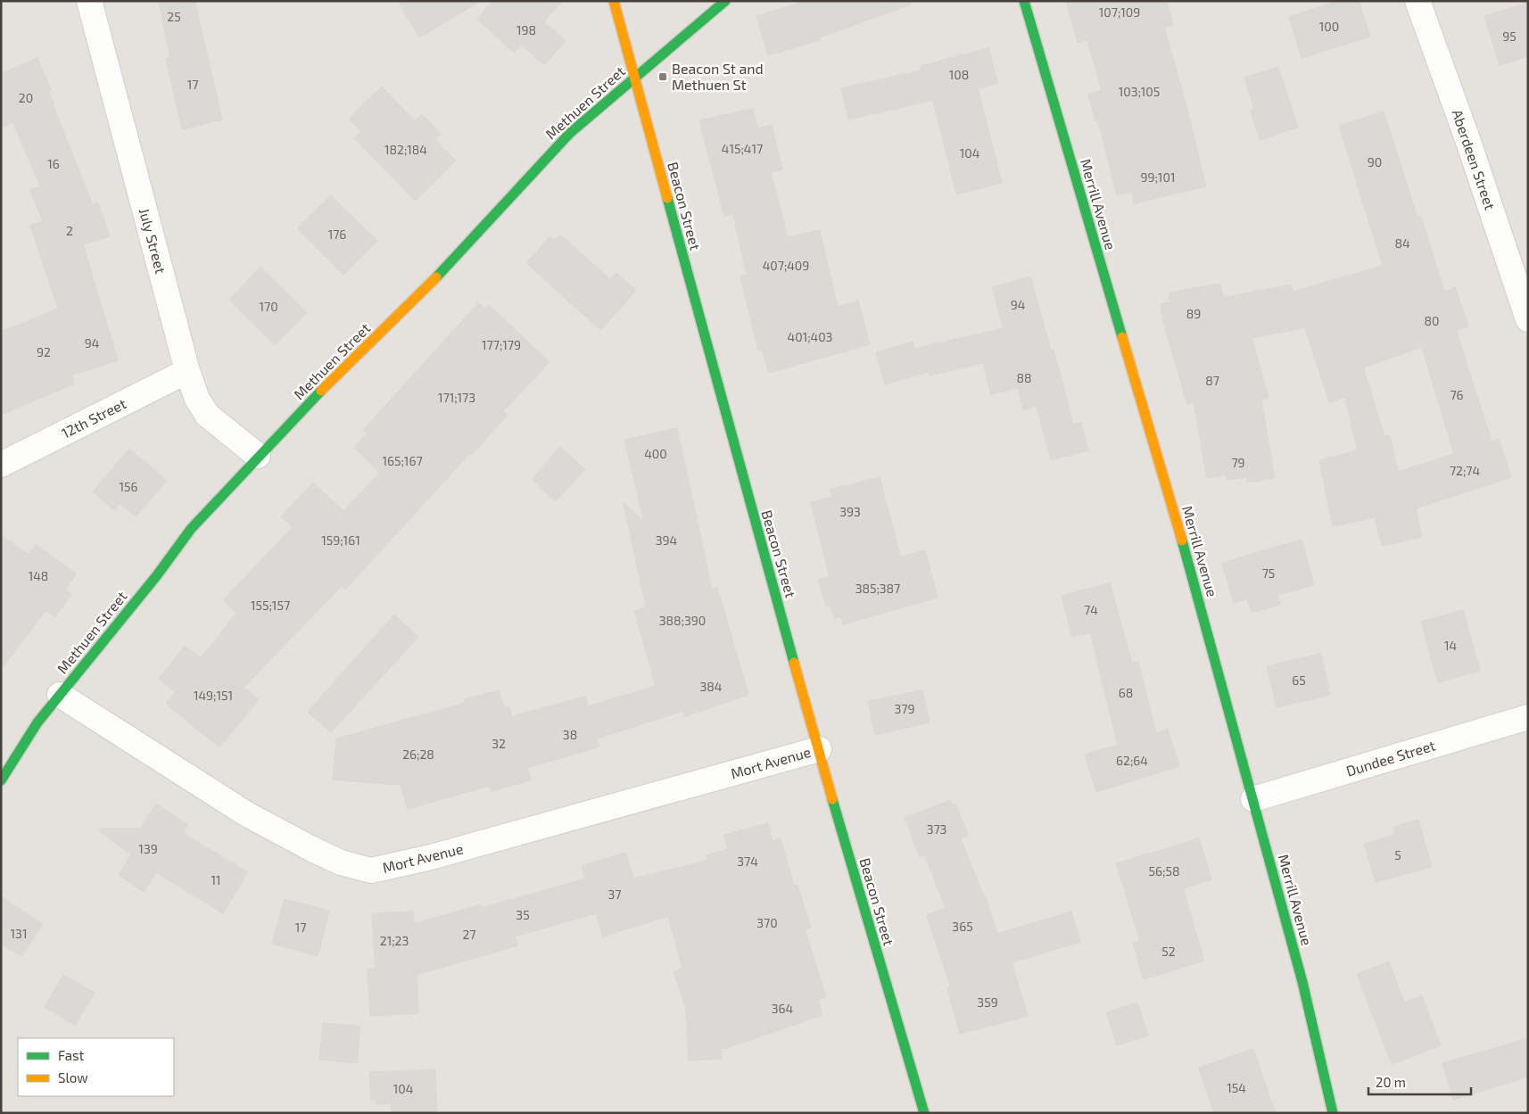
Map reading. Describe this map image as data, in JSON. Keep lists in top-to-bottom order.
{
  "streets": {
    "street": [
      "Methuen Street",
      "Aberdeen Street",
      "Merrill Avenue",
      "Beacon Street",
      "July Street",
      "12th Street",
      "Dundee Street",
      "Mort Avenue"
    ]
  },
  "crossings": [
    ["Methuen Street", "Beacon Street"],
    ["Methuen Street", "July Street"],
    ["Methuen Street", "Mort Avenue"],
    ["Merrill Avenue", "Dundee Street"],
    ["Beacon Street", "Mort Avenue"],
    ["July Street", "12th Street"]
  ],
  "places": {
    "transit": ["Beacon St and Methuen St"]
  },
  "house_numbers": [
    "107;109",
    "25",
    "100",
    "198",
    "95",
    "108",
    "17",
    "103;105",
    "20",
    "415;417",
    "182;184",
    "104",
    "90",
    "16",
    "99;101",
    "2",
    "176",
    "84",
    "407;409",
    "94",
    "170",
    "89",
    "80",
    "401;403",
    "94",
    "177;179",
    "92",
    "88",
    "87",
    "76",
    "171;173",
    "400",
    "165;167",
    "79",
    "72;74",
    "156",
    "393",
    "159;161",
    "394",
    "75",
    "148",
    "385;387",
    "155;157",
    "74",
    "388;390",
    "14",
    "65",
    "384",
    "68",
    "149;151",
    "379",
    "38",
    "32",
    "26;28",
    "62;64",
    "373",
    "139",
    "5",
    "374",
    "56;58",
    "11",
    "37",
    "35",
    "370",
    "365",
    "17",
    "131",
    "27",
    "21;23",
    "52",
    "359",
    "364",
    "154",
    "104"
  ],
  "legend": ["Fast", "Slow"],
  "scale_bar": "20 m"
}
